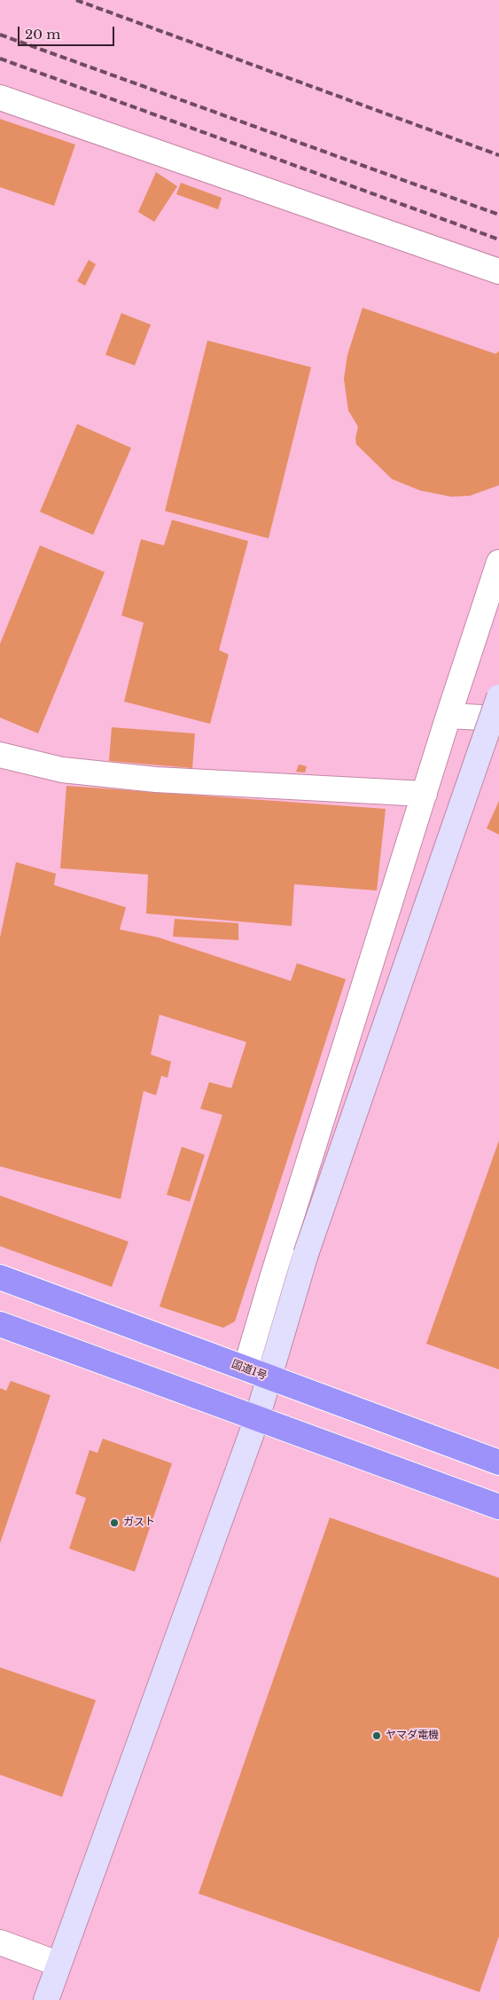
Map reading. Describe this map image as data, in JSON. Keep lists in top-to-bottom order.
{
  "streets": {
    "highway": ["国道1号"]
  },
  "places": ["ガスト", "ヤマダ電機"],
  "scale_bar": "20 m"
}
